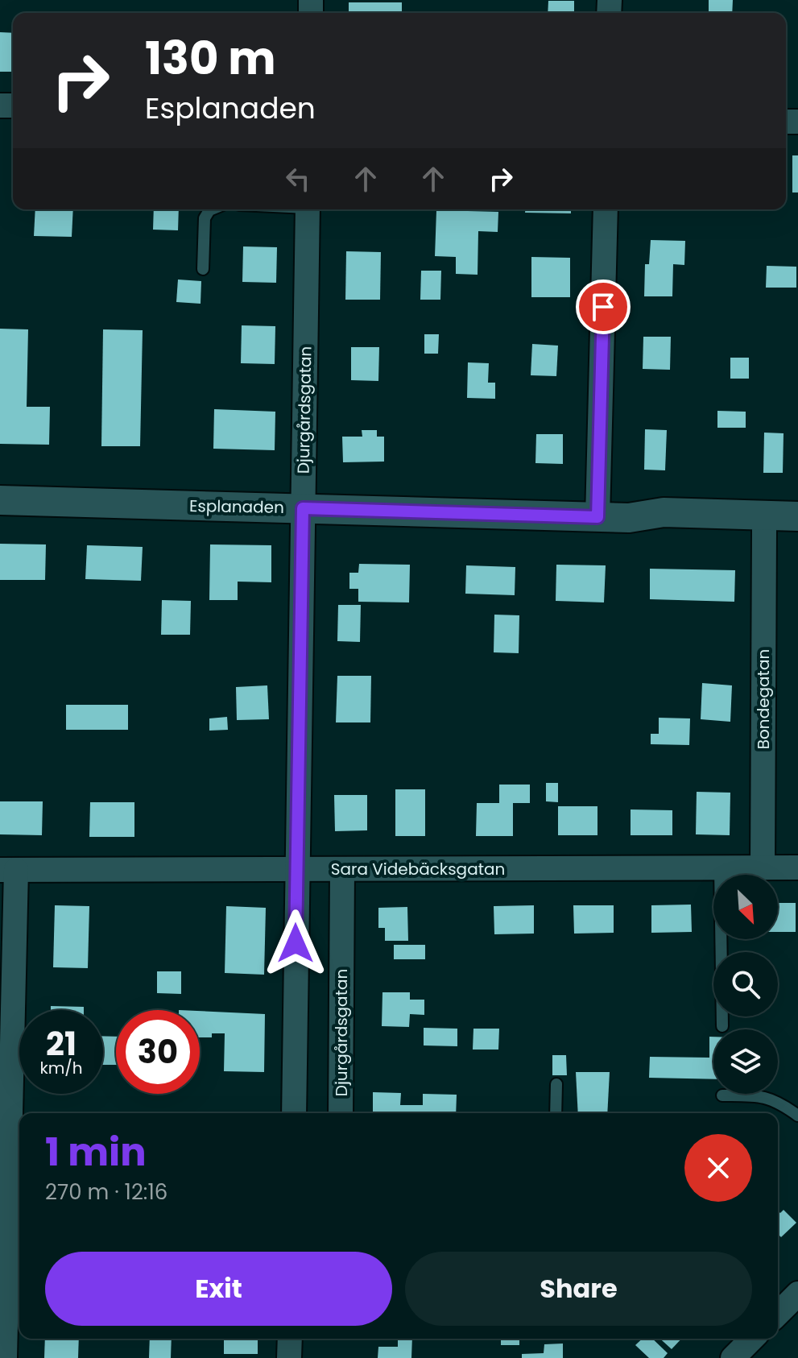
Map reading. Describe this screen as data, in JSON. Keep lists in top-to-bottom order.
{
  "streets": {
    "street": [
      "Djurgårdsgatan",
      "Esplanaden",
      "Bondegatan",
      "Sara Videbäcksgatan"
    ]
  },
  "crossings": [
    ["Djurgårdsgatan", "Esplanaden"],
    ["Djurgårdsgatan", "Sara Videbäcksgatan"],
    ["Esplanaden", "Bondegatan"],
    ["Bondegatan", "Sara Videbäcksgatan"]
  ],
  "north": "bottom right",
  "page": {
    "turn": ["130 m", "Esplanaden"],
    "speed": "21 km/h",
    "limit": "30",
    "heading": ["1 min", "270 m · 12:16"],
    "buttons": ["Exit", "Share"]
  }
}
